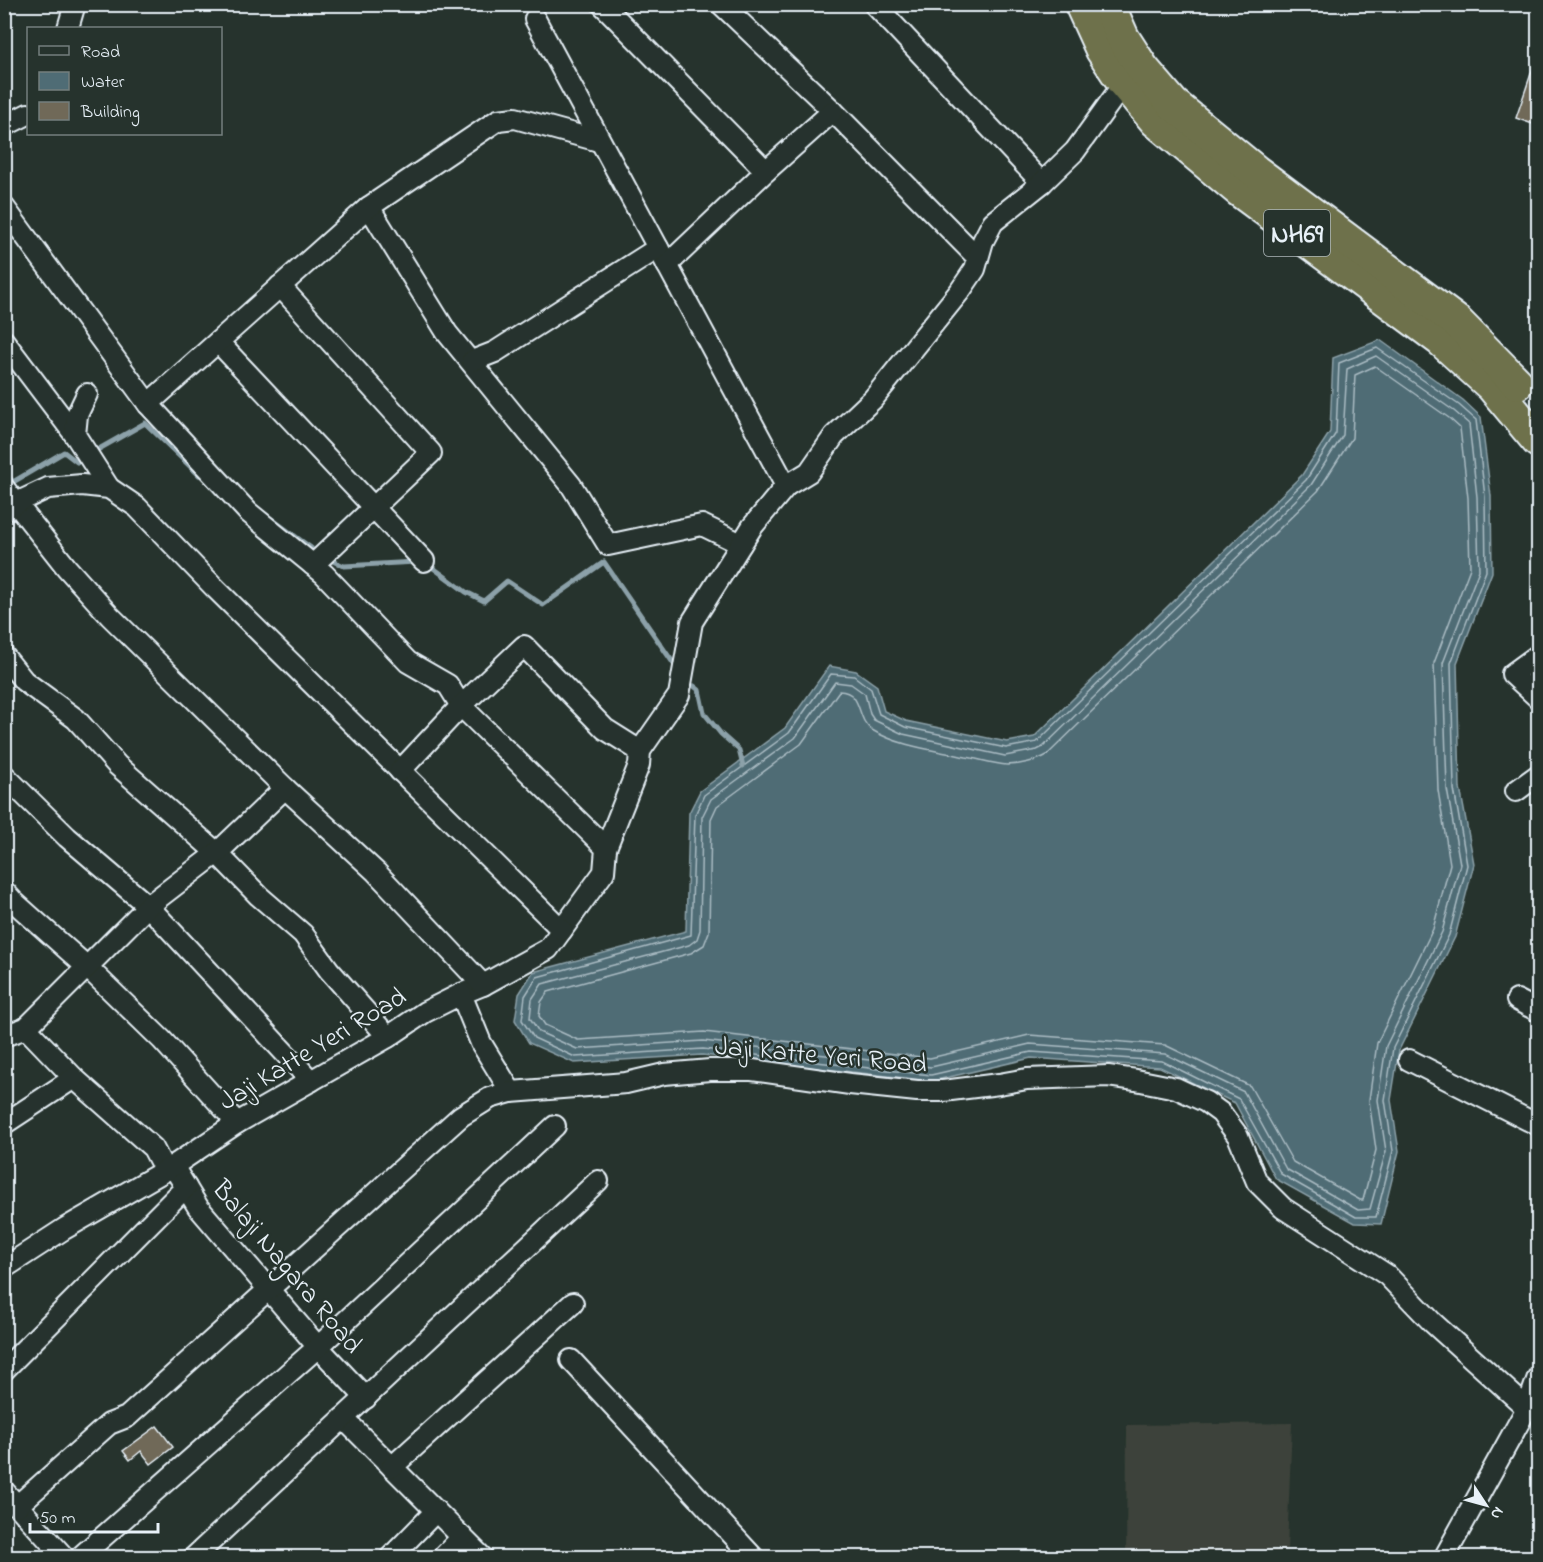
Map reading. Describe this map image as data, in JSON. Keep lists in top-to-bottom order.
{
  "streets": {
    "highway": ["NH69"],
    "street": ["Jaji Katte Yeri Road", "Balaji Nagara Road"]
  },
  "crossings": [
    ["Jaji Katte Yeri Road", "Balaji Nagara Road"]
  ],
  "legend": ["Road", "Water", "Building"],
  "scale_bar": "50 m",
  "north": "bottom right"
}
